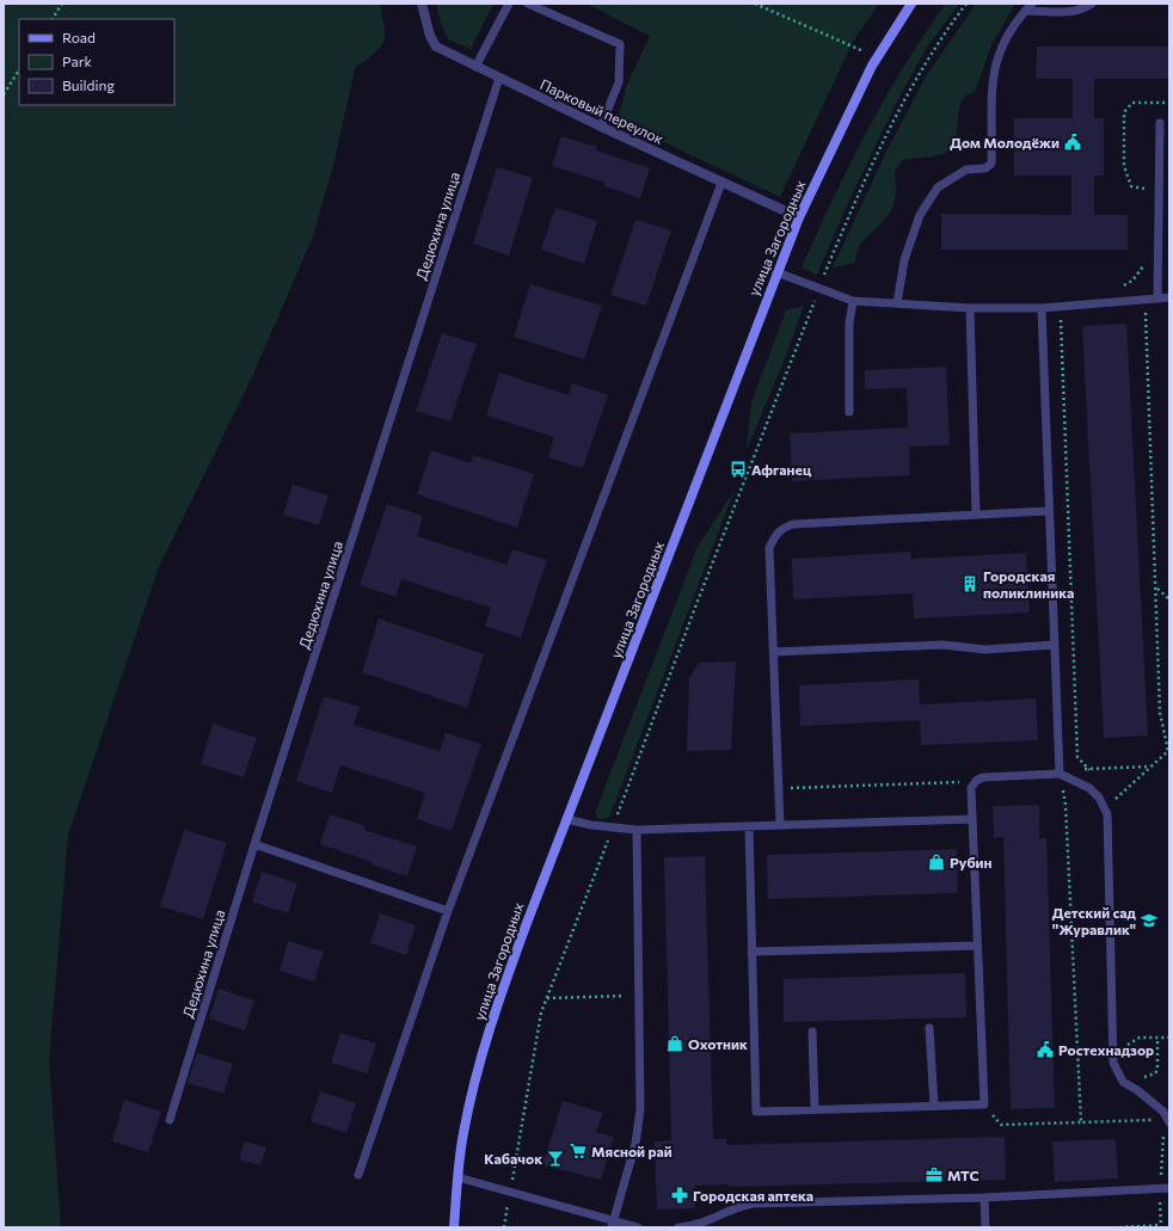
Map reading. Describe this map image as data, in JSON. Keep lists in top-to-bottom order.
{
  "streets": {
    "main road": ["улица Загородных"],
    "street": ["Парковый переулок"],
    "lane": ["Дедюхина улица"]
  },
  "crossings": [
    ["Парковый переулок", "Дедюхина улица"],
    ["Парковый переулок", "улица Загородных"]
  ],
  "places": {
    "public building": ["Дом Молодёжи", "Ростехнадзор"],
    "bus stop": ["Афганец"],
    "building": ["Городская поликлиника"],
    "shop": ["Рубин", "Охотник"],
    "school or university": ["Детский сад \"Журавлик\""],
    "supermarket": ["Мясной рай"],
    "bar": ["Кабачок"],
    "office": ["МТС"],
    "pharmacy": ["Городская аптека"]
  },
  "legend": ["Road", "Park", "Building"]
}
